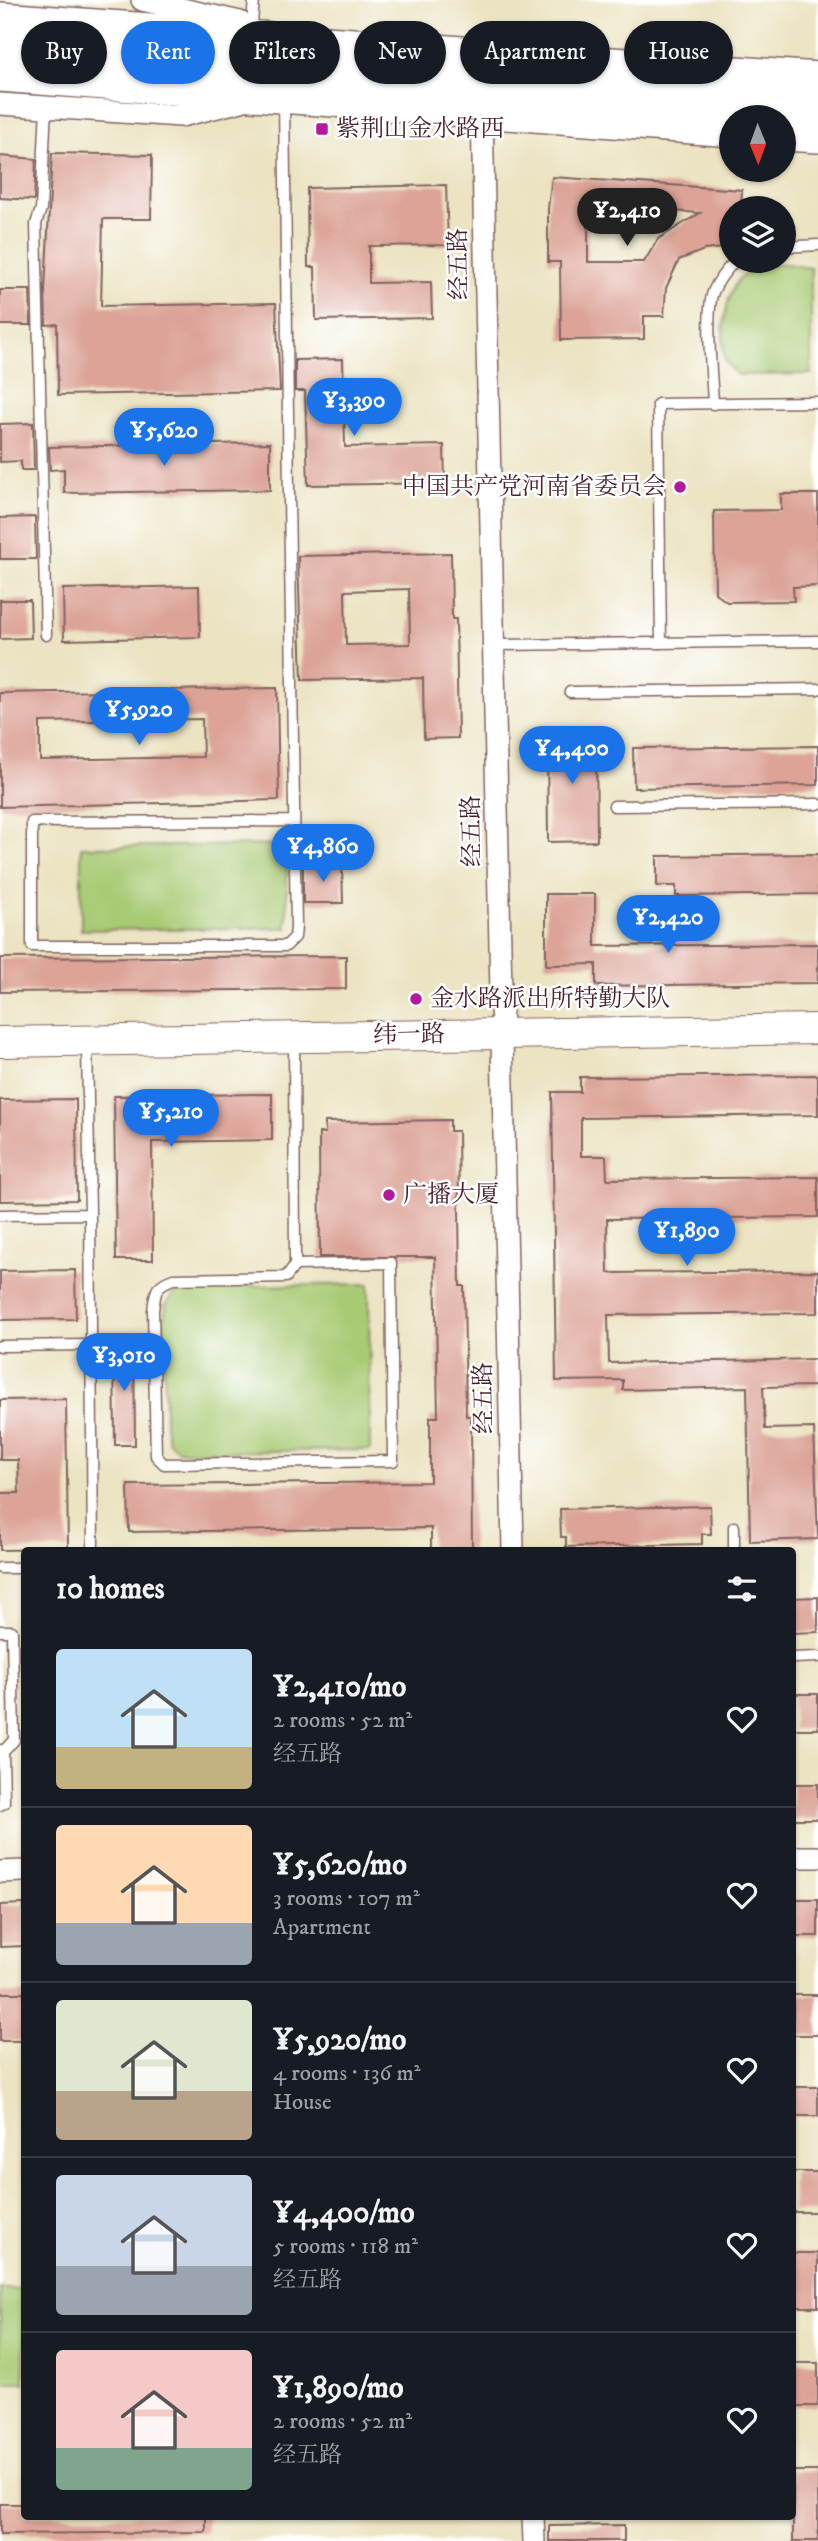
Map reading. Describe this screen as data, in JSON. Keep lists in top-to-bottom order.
{
  "streets": {
    "street": ["经五路", "纬一路"]
  },
  "crossings": [
    ["经五路", "纬一路"]
  ],
  "places": {
    "transit": ["紫荆山金水路西"],
    "other": ["中国共产党河南省委员会", "金水路派出所特勤大队", "广播大厦"]
  },
  "north": "bottom",
  "page": {
    "chip": [
      "Buy",
      "Rent",
      "Filters",
      "New",
      "Apartment",
      "House"
    ],
    "price": [
      "¥2,410",
      "¥3,390",
      "¥5,620",
      "¥5,920",
      "¥4,400",
      "¥4,860",
      "¥2,420",
      "¥5,210",
      "¥1,890",
      "¥3,010"
    ],
    "heading": "10 homes",
    "list": [
      {
        "name": "¥2,410/mo",
        "note": "2 rooms · 52 m² · 经五路"
      },
      {
        "name": "¥5,620/mo",
        "note": "3 rooms · 107 m² · Apartment"
      },
      {
        "name": "¥5,920/mo",
        "note": "4 rooms · 136 m² · House"
      },
      {
        "name": "¥4,400/mo",
        "note": "5 rooms · 118 m² · 经五路"
      },
      {
        "name": "¥1,890/mo",
        "note": "2 rooms · 52 m² · 经五路"
      }
    ]
  }
}
